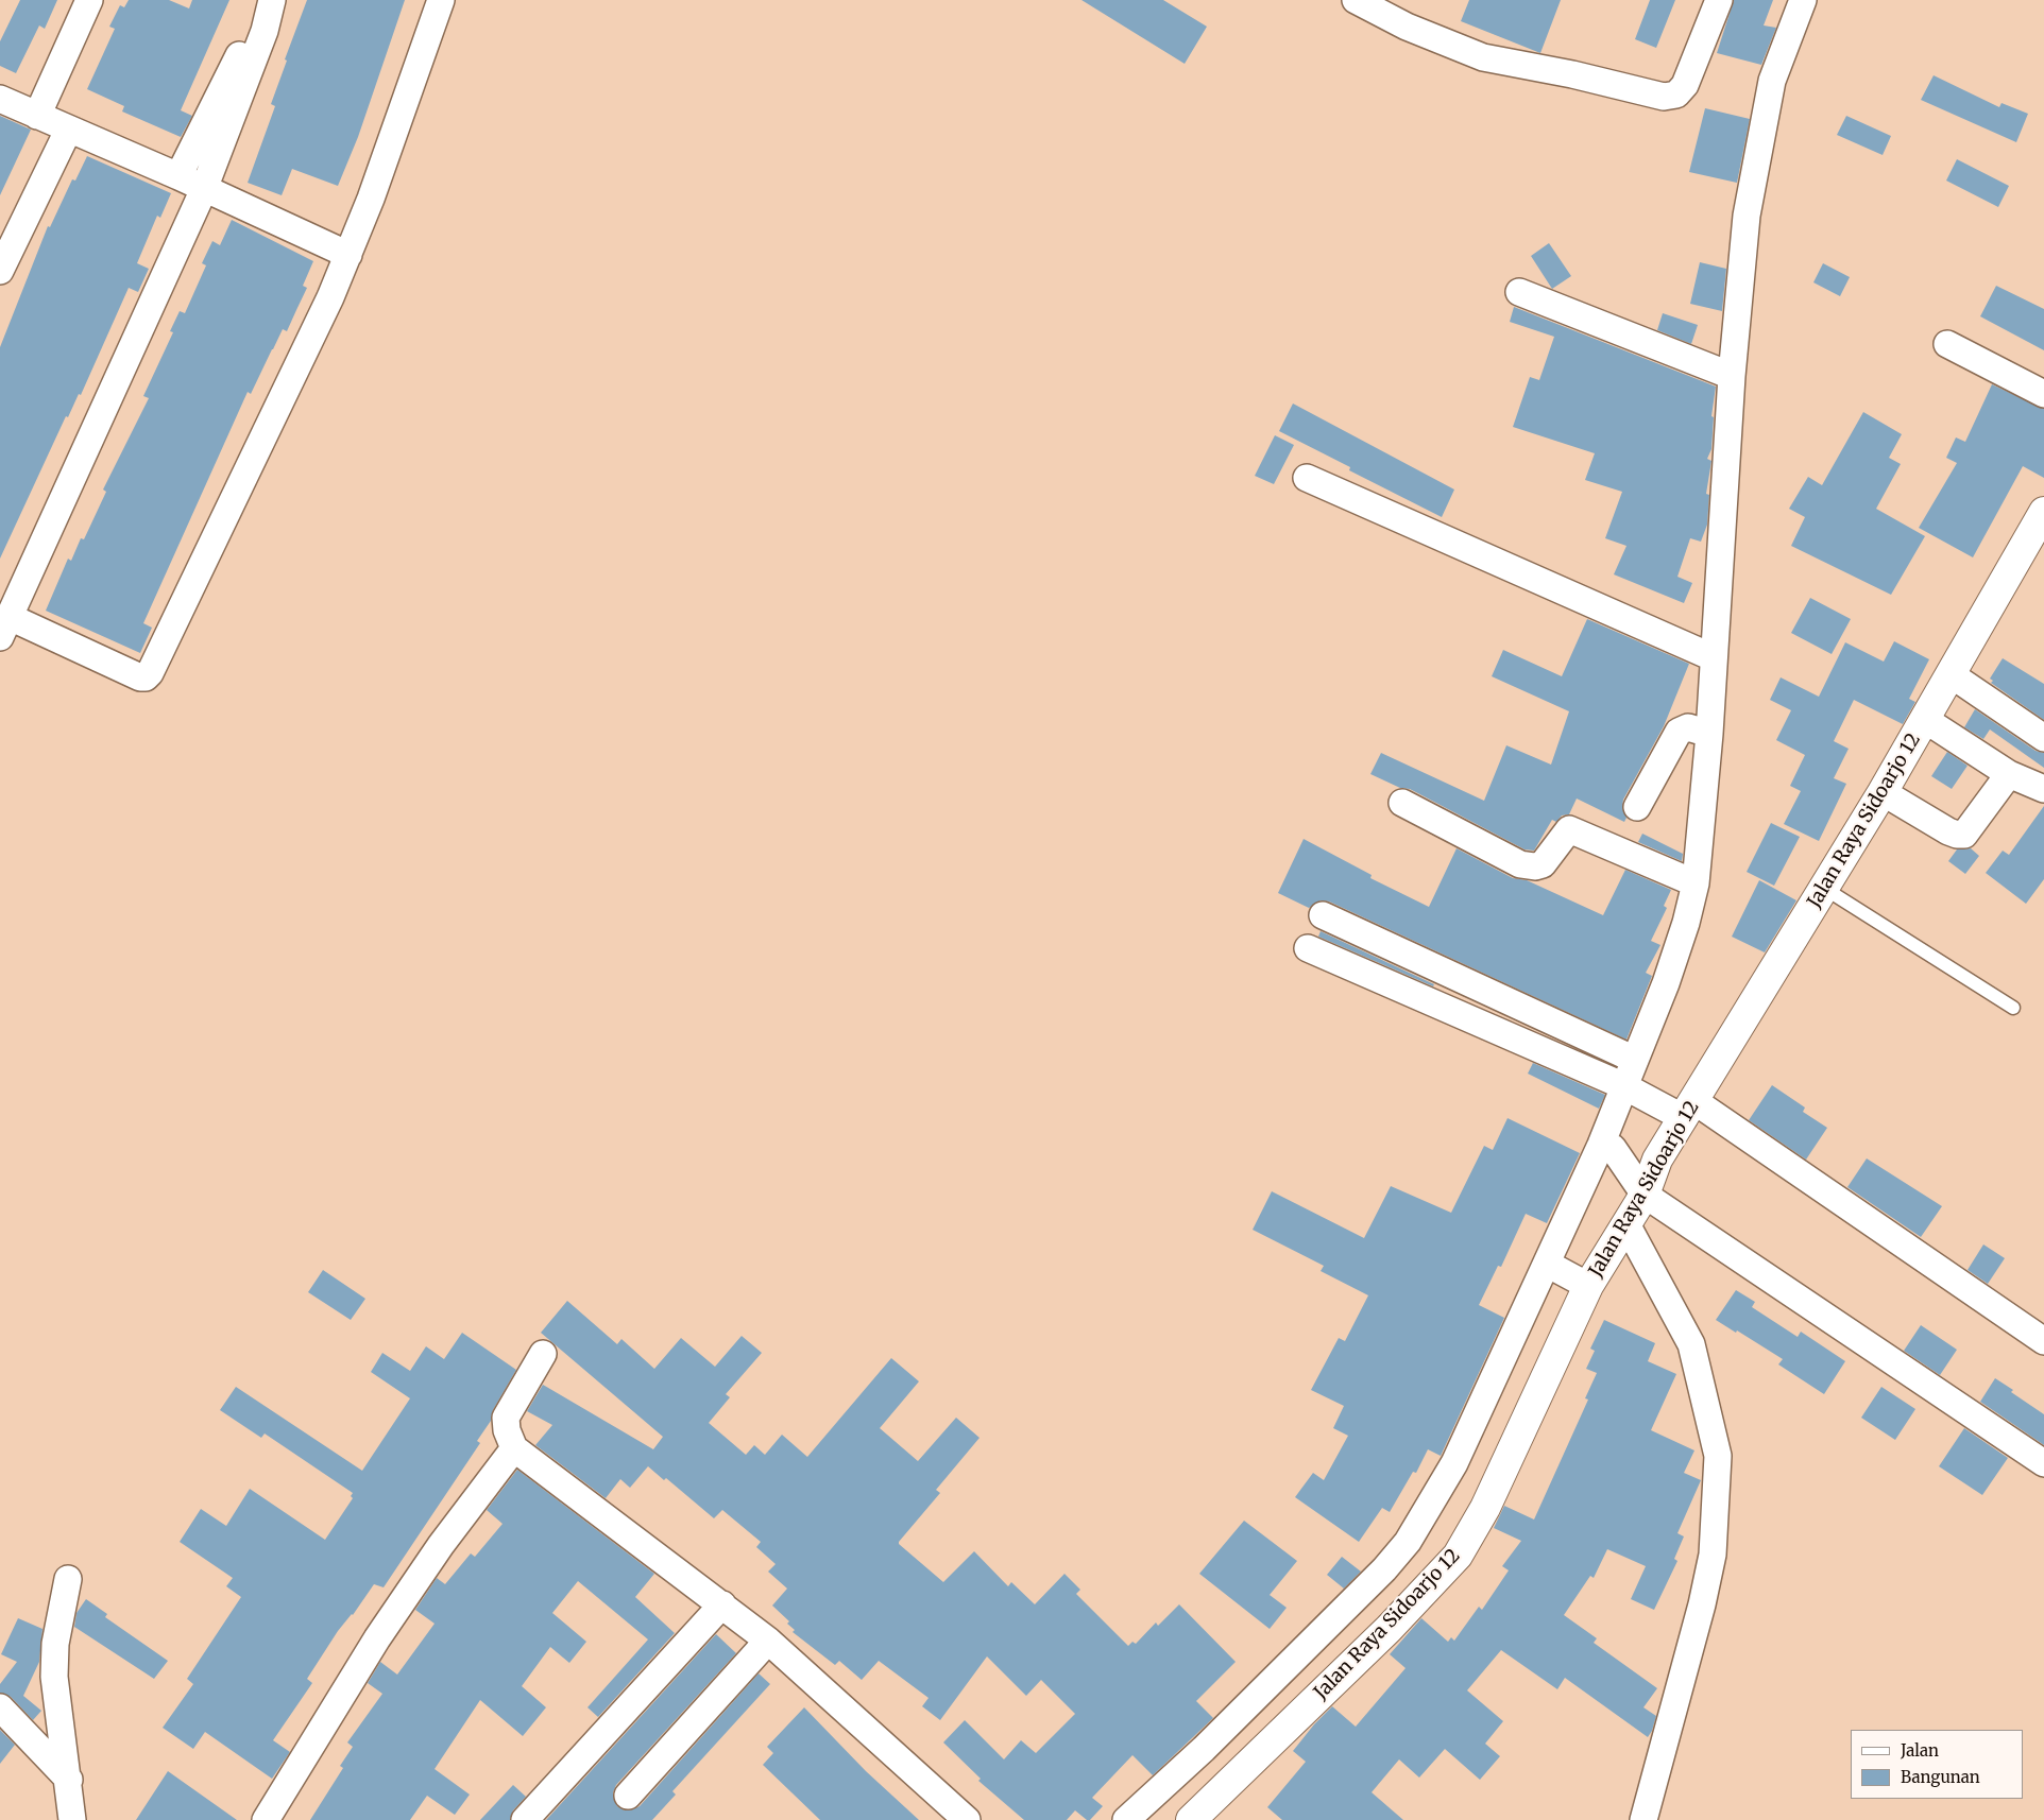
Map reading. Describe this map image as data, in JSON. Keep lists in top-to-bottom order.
{
  "streets": {
    "main road": ["Jalan Raya Sidoarjo 12"]
  },
  "legend": ["Jalan", "Bangunan"]
}
